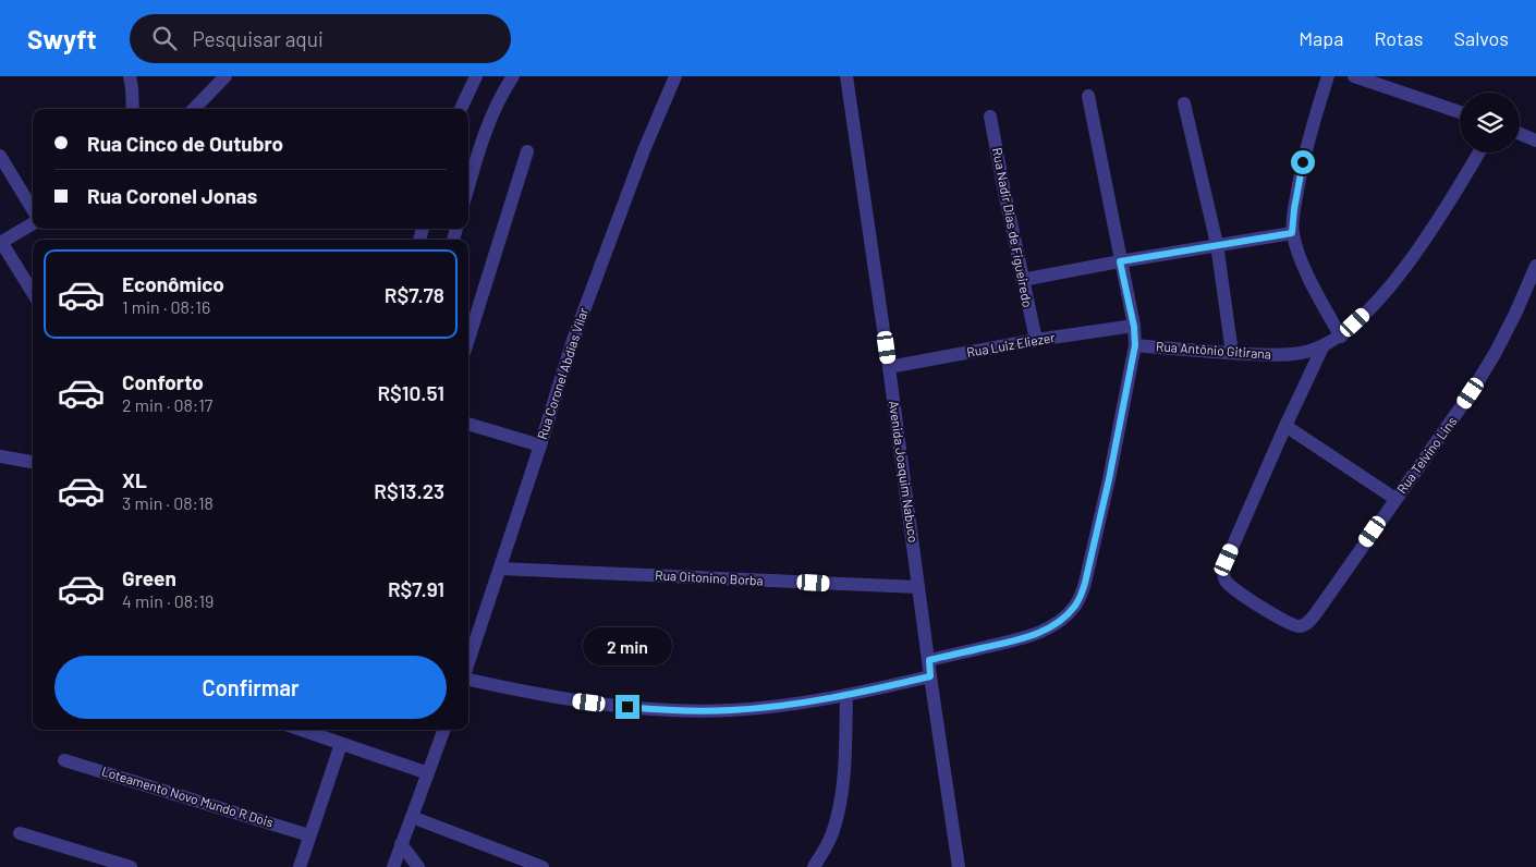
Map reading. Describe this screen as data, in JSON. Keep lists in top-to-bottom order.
{
  "streets": {
    "street": [
      "Rua Nadir Dias de Figueiredo",
      "Rua Luiz Eliezer",
      "Rua Antônio Gitirana",
      "Rua Coronel Abdias Vilar",
      "Rua Telvino Lins",
      "Avenida Joaquim Nabuco",
      "Rua Oitonino Borba",
      "Loteamento Novo Mundo R Dois"
    ]
  },
  "crossings": [
    ["Rua Nadir Dias de Figueiredo", "Rua Luiz Eliezer"],
    ["Rua Luiz Eliezer", "Avenida Joaquim Nabuco"],
    ["Rua Coronel Abdias Vilar", "Rua Oitonino Borba"],
    ["Avenida Joaquim Nabuco", "Rua Oitonino Borba"]
  ],
  "page": {
    "header": "Swyft",
    "search": "Pesquisar aqui",
    "nav": ["Mapa", "Rotas", "Salvos"],
    "banner": ["Rua Cinco de Outubro", "Rua Coronel Jonas"],
    "list": [
      {
        "name": "Econômico",
        "note": "1 min · 08:16",
        "value": "R$7.78"
      },
      {
        "name": "Conforto",
        "note": "2 min · 08:17",
        "value": "R$10.51"
      },
      {
        "name": "XL",
        "note": "3 min · 08:18",
        "value": "R$13.23"
      },
      {
        "name": "Green",
        "note": "4 min · 08:19",
        "value": "R$7.91"
      }
    ],
    "bubble": "2 min",
    "buttons": "Confirmar"
  }
}
